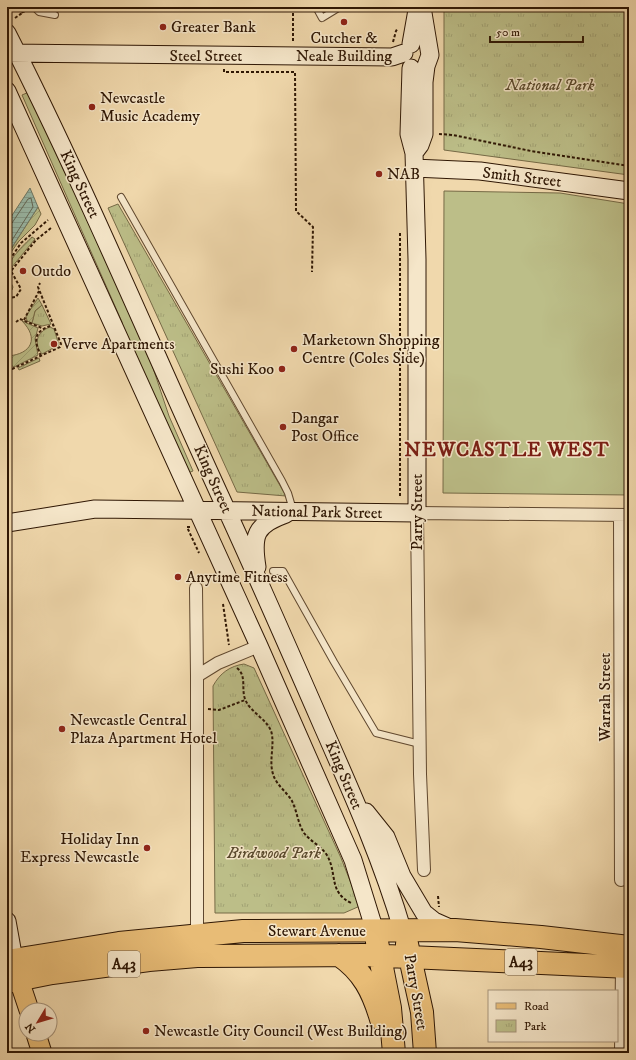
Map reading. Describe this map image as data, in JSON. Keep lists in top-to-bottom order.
{
  "streets": {
    "highway": ["Parry Street", "Stewart Avenue", "A43"],
    "main road": [
      "Steel Street",
      "Smith Street",
      "King Street",
      "National Park Street"
    ],
    "street": ["Warrah Street"]
  },
  "crossings": [
    ["Steel Street", "King Street"],
    ["Smith Street", "Parry Street"],
    ["King Street", "National Park Street"],
    ["King Street", "Parry Street"],
    ["King Street", "Stewart Avenue"],
    ["National Park Street", "Parry Street"],
    ["National Park Street", "Warrah Street"],
    ["Parry Street", "Stewart Avenue"]
  ],
  "districts": ["NEWCASTLE WEST"],
  "parks": ["National Park", "Birdwood Park"],
  "places": [
    "Cutcher & Neale Building",
    "Greater Bank",
    "Newcastle Music Academy",
    "NAB",
    "Outdo",
    "Verve Apartments",
    "Marketown Shopping Centre (Coles Side)",
    "Sushi Koo",
    "Dangar Post Office",
    "Anytime Fitness",
    "Newcastle Central Plaza Apartment Hotel",
    "Holiday Inn Express Newcastle",
    "Newcastle City Council (West Building)"
  ],
  "legend": ["Road", "Park"],
  "scale_bar": "50 m",
  "north": "bottom left"
}
